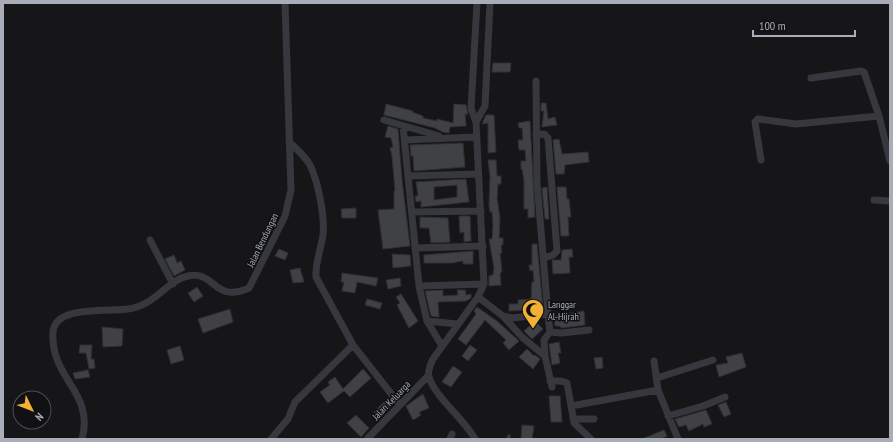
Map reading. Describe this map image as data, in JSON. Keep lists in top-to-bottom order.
{
  "streets": {
    "street": ["Jalan Bendungan", "Jalan Keluarga"]
  },
  "places": {
    "mosque": ["Langgar Al-Hijrah"]
  },
  "scale_bar": "100 m",
  "north": "bottom right"
}
